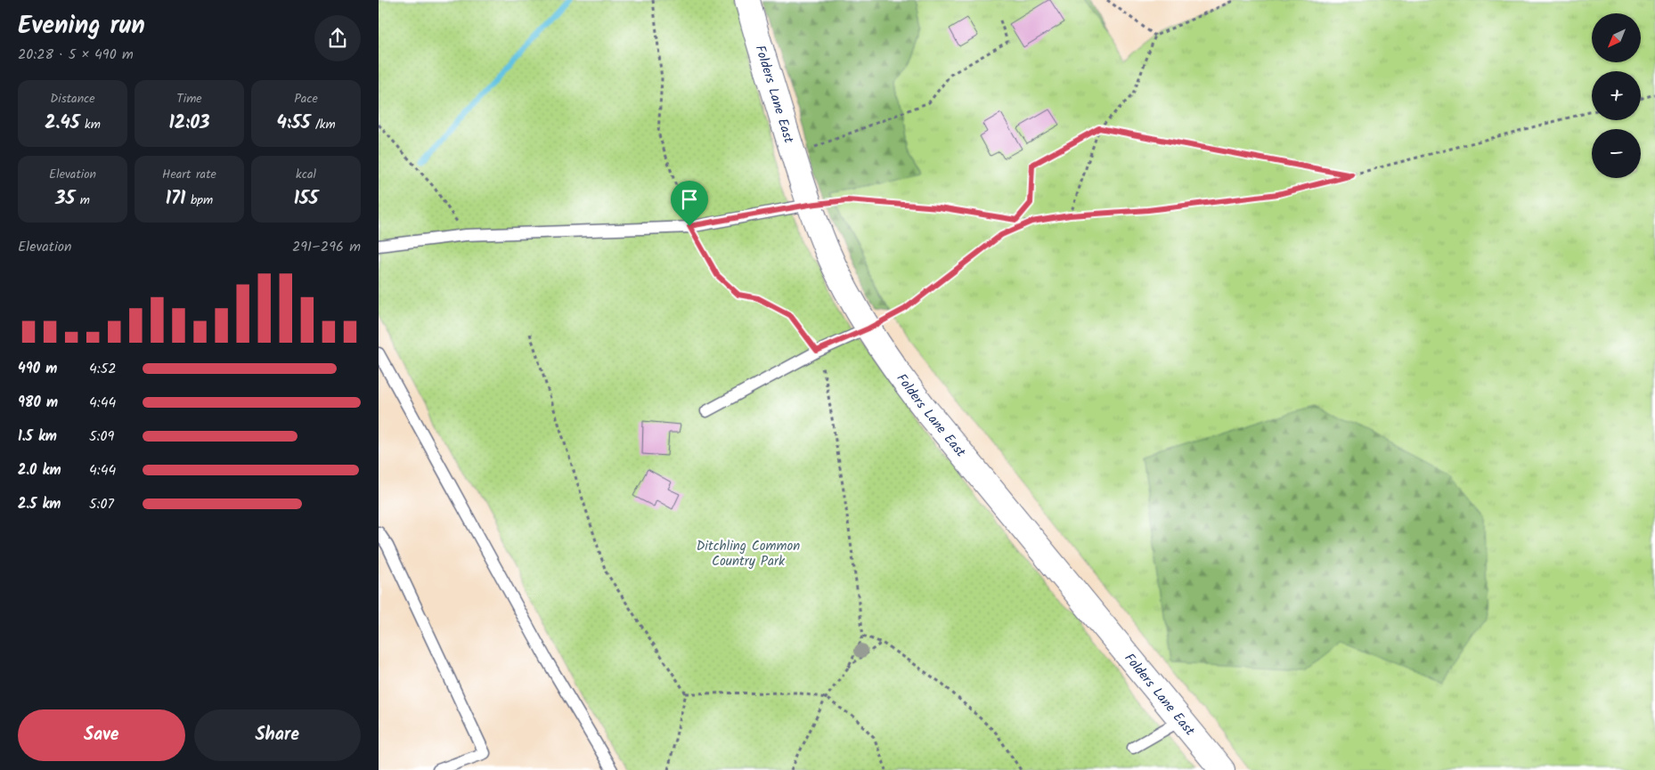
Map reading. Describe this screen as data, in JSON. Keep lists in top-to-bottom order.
{
  "streets": {
    "street": ["Folders Lane East"]
  },
  "parks": ["Ditchling Common Country Park"],
  "north": "bottom left",
  "page": {
    "heading": ["Evening run", "20:28 · 5 × 490 m"],
    "map_buttons": ["+", "−"],
    "stats": [
      ["Distance", "2.45 km"],
      ["Time", "12:03"],
      ["Pace", "4:55 /km"],
      ["Elevation", "35 m"],
      ["Heart rate", "171 bpm"],
      ["kcal", "155"]
    ],
    "chart": ["Elevation", "291–296 m"],
    "list": [
      {
        "name": "490 m",
        "note": "4:52"
      },
      {
        "name": "980 m",
        "note": "4:44"
      },
      {
        "name": "1.5 km",
        "note": "5:09"
      },
      {
        "name": "2.0 km",
        "note": "4:44"
      },
      {
        "name": "2.5 km",
        "note": "5:07"
      }
    ],
    "buttons": ["Save", "Share"]
  }
}
